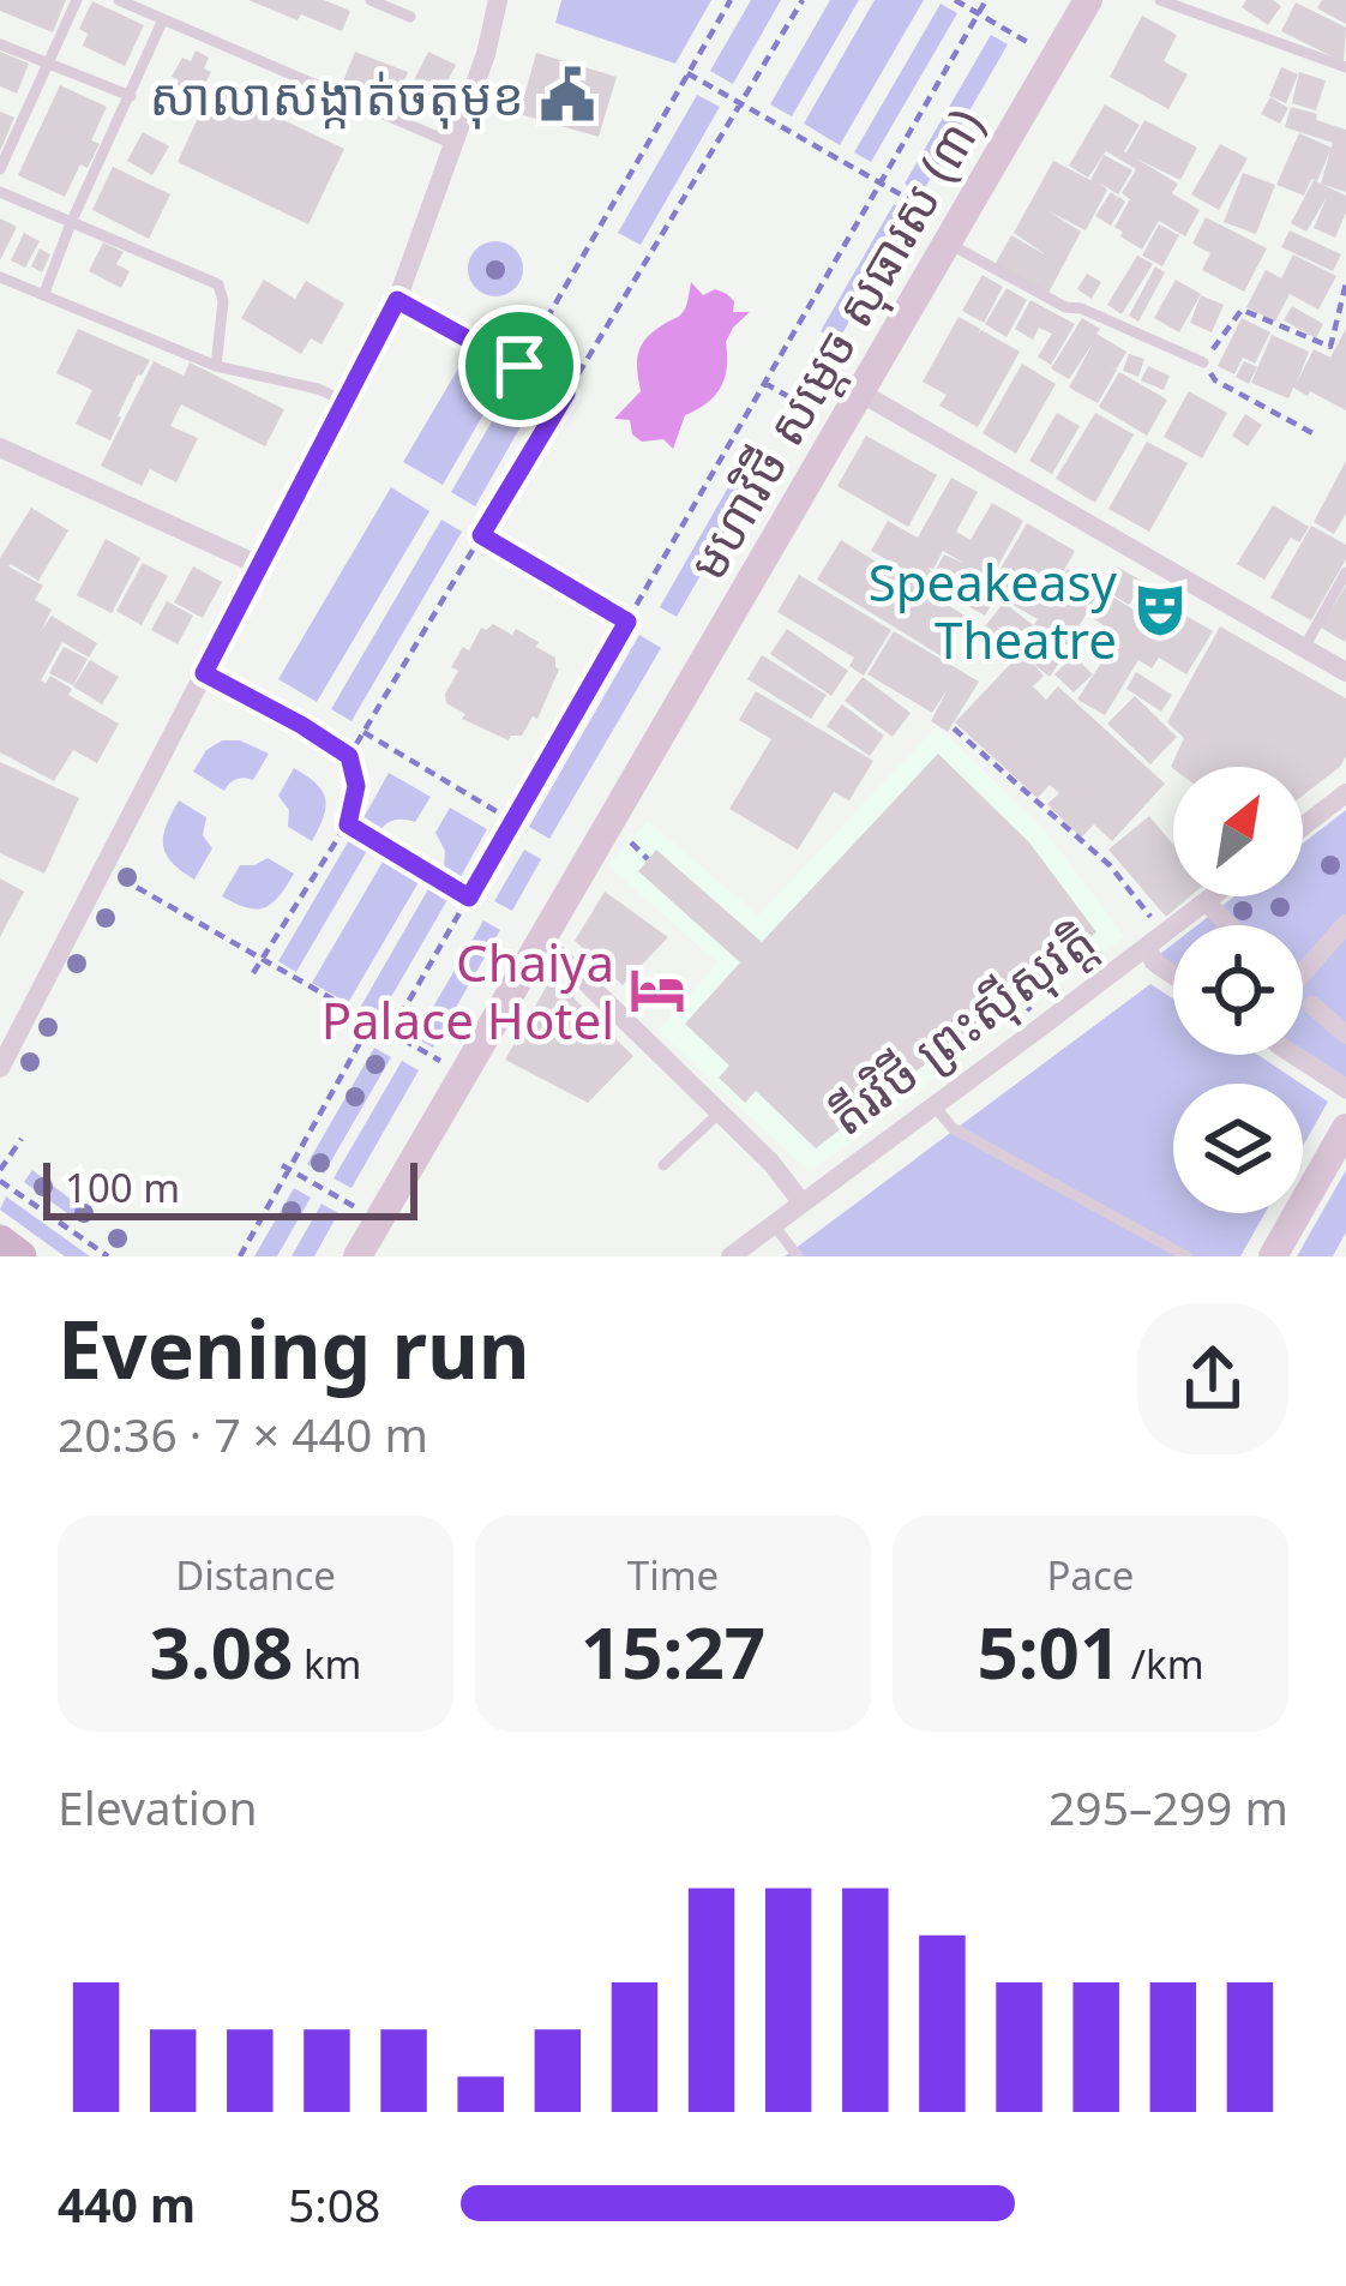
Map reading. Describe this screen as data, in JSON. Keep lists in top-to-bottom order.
{
  "streets": {
    "street": ["មហាវិថី សម្តេច សុធារស (៣)", "តីរវិថី ព្រះស៊ីសុវត្តិ"]
  },
  "places": {
    "public building": ["សាលាសង្កាត់ចតុមុខ"],
    "theatre": ["Speakeasy Theatre"],
    "hotel": ["Chaiya Palace Hotel"]
  },
  "scale_bar": "100 m",
  "north": "top right",
  "page": {
    "scale": "100 m",
    "heading": ["Evening run", "20:36 · 7 × 440 m"],
    "stats": [
      ["Distance", "3.08 km"],
      ["Time", "15:27"],
      ["Pace", "5:01 /km"]
    ],
    "chart": ["Elevation", "295–299 m"],
    "list": [
      {
        "name": "440 m",
        "note": "5:08"
      }
    ]
  }
}
